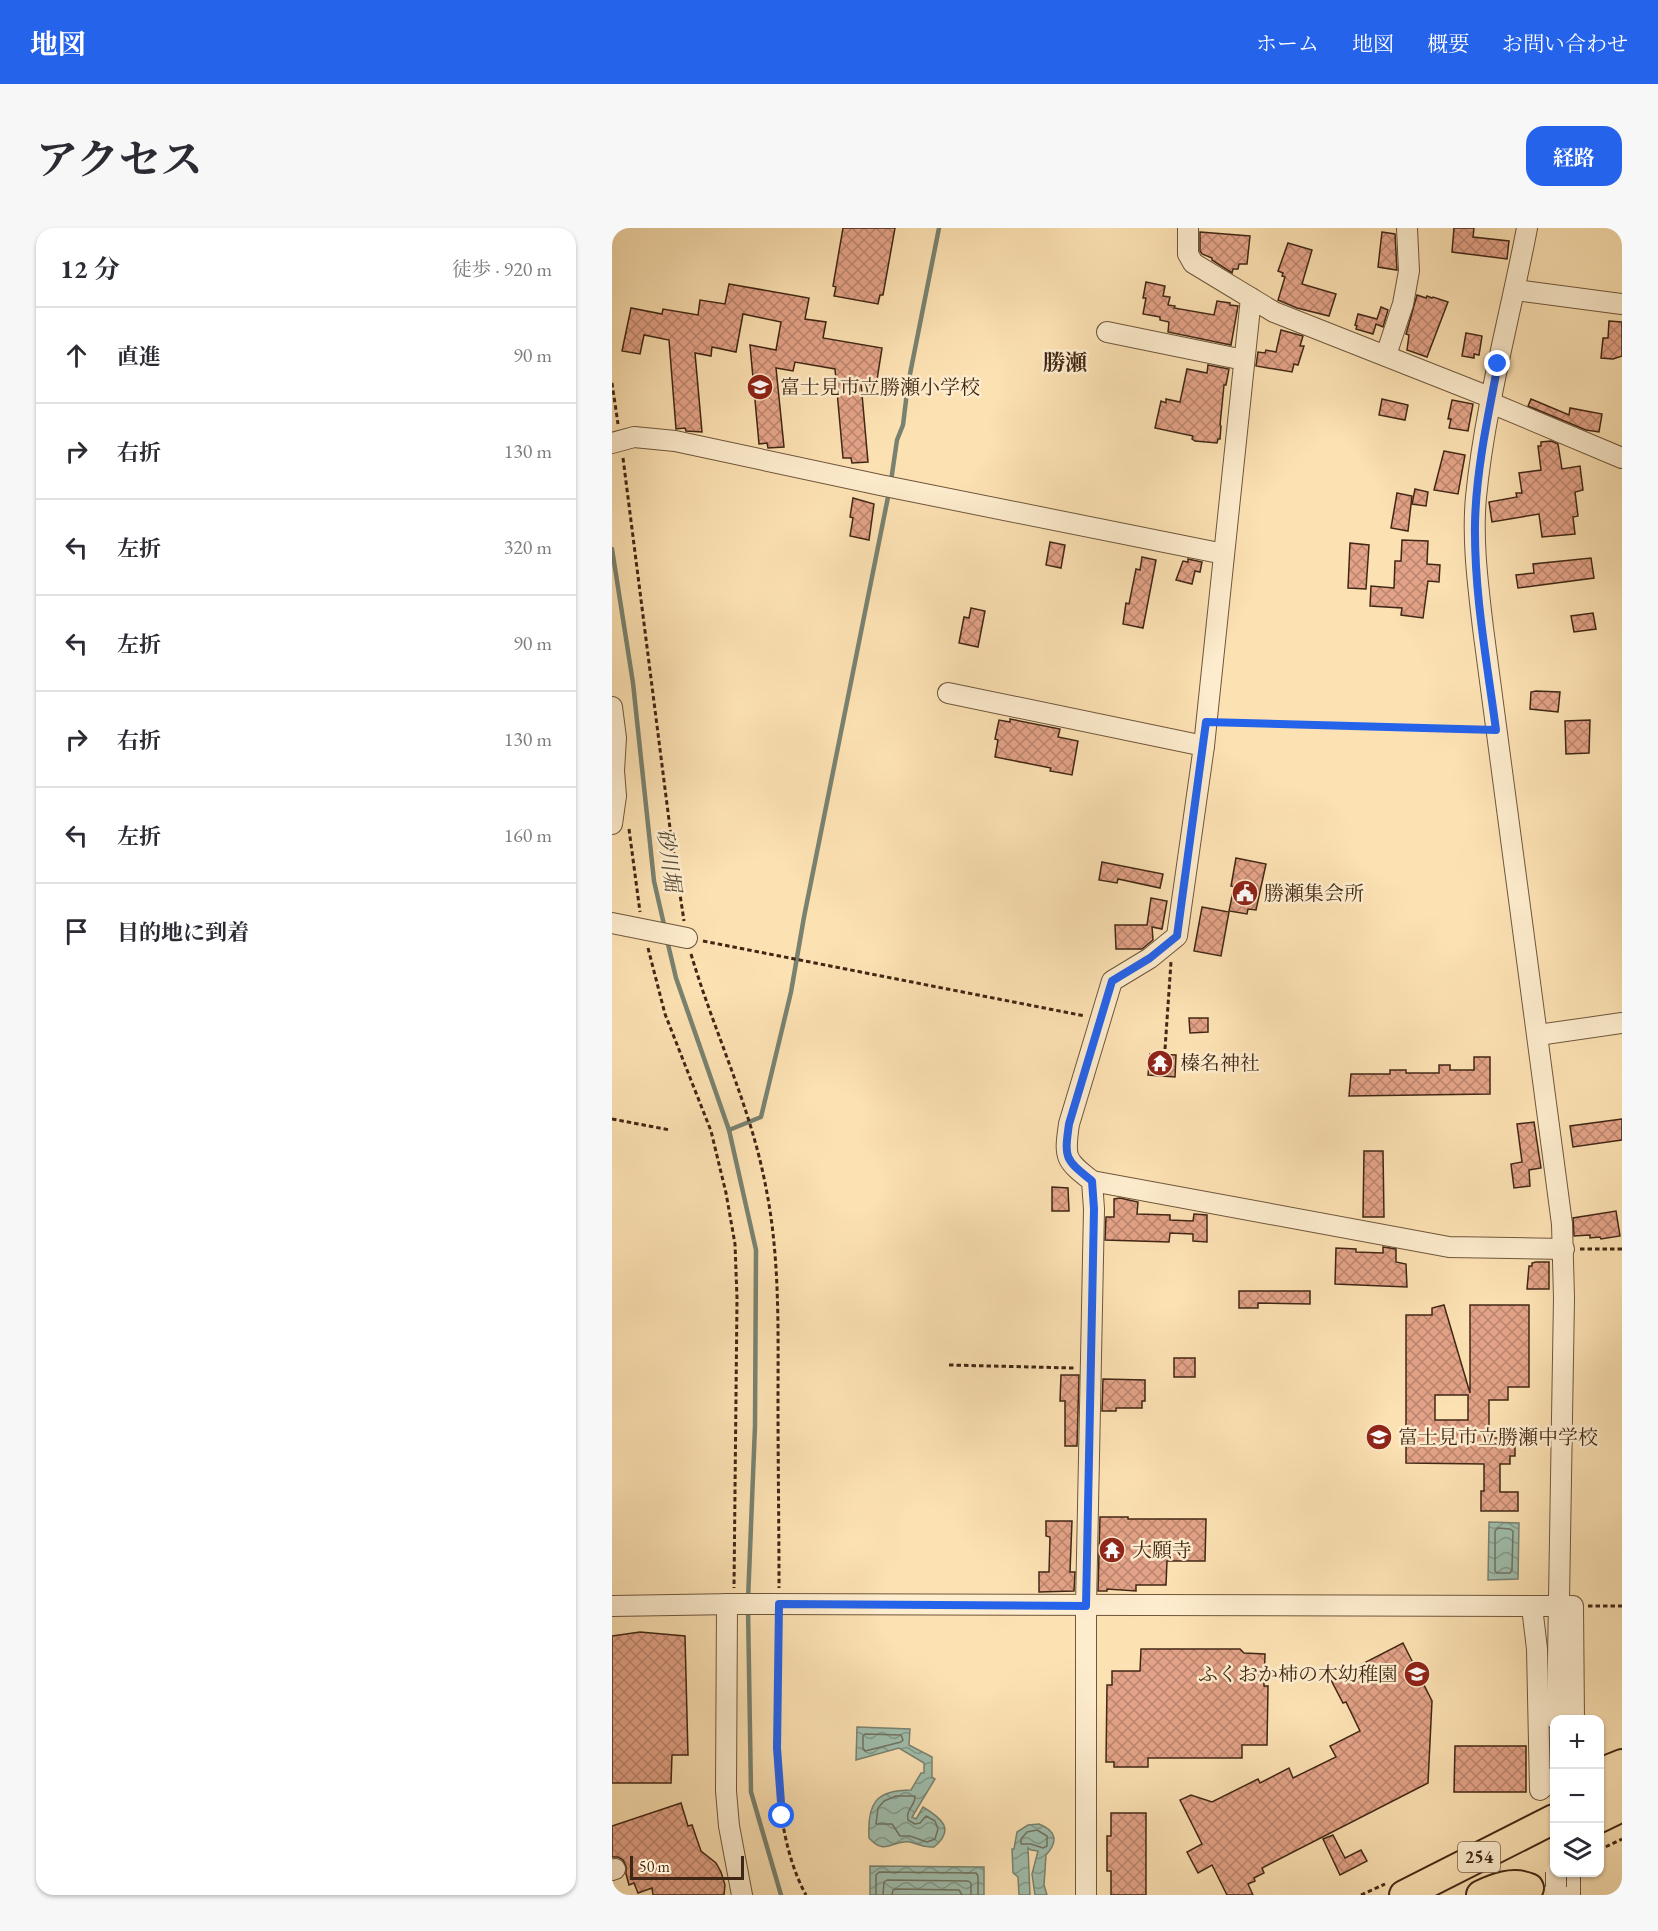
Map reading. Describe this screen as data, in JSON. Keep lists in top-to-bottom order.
{
  "streets": {
    "highway": ["254"]
  },
  "districts": ["勝瀬"],
  "water": ["砂川堀"],
  "places": {
    "school or university": ["富士見市立勝瀬小学校", "富士見市立勝瀬中学校", "ふくおか柿の木幼稚園"],
    "public building": ["勝瀬集会所"],
    "temple": ["榛名神社", "大願寺"]
  },
  "scale_bar": "50 m",
  "page": {
    "header": "地図",
    "nav": [
      "ホーム",
      "地図",
      "概要",
      "お問い合わせ"
    ],
    "title": "アクセス",
    "buttons": "経路",
    "heading": ["12 分", "徒歩 · 920 m"],
    "list": [
      ["直進", "90 m"],
      ["右折", "130 m"],
      ["左折", "320 m"],
      ["左折", "90 m"],
      ["右折", "130 m"],
      ["左折", "160 m"],
      "目的地に到着"
    ],
    "map_buttons": ["+", "−"],
    "scale": "50 m"
  }
}
